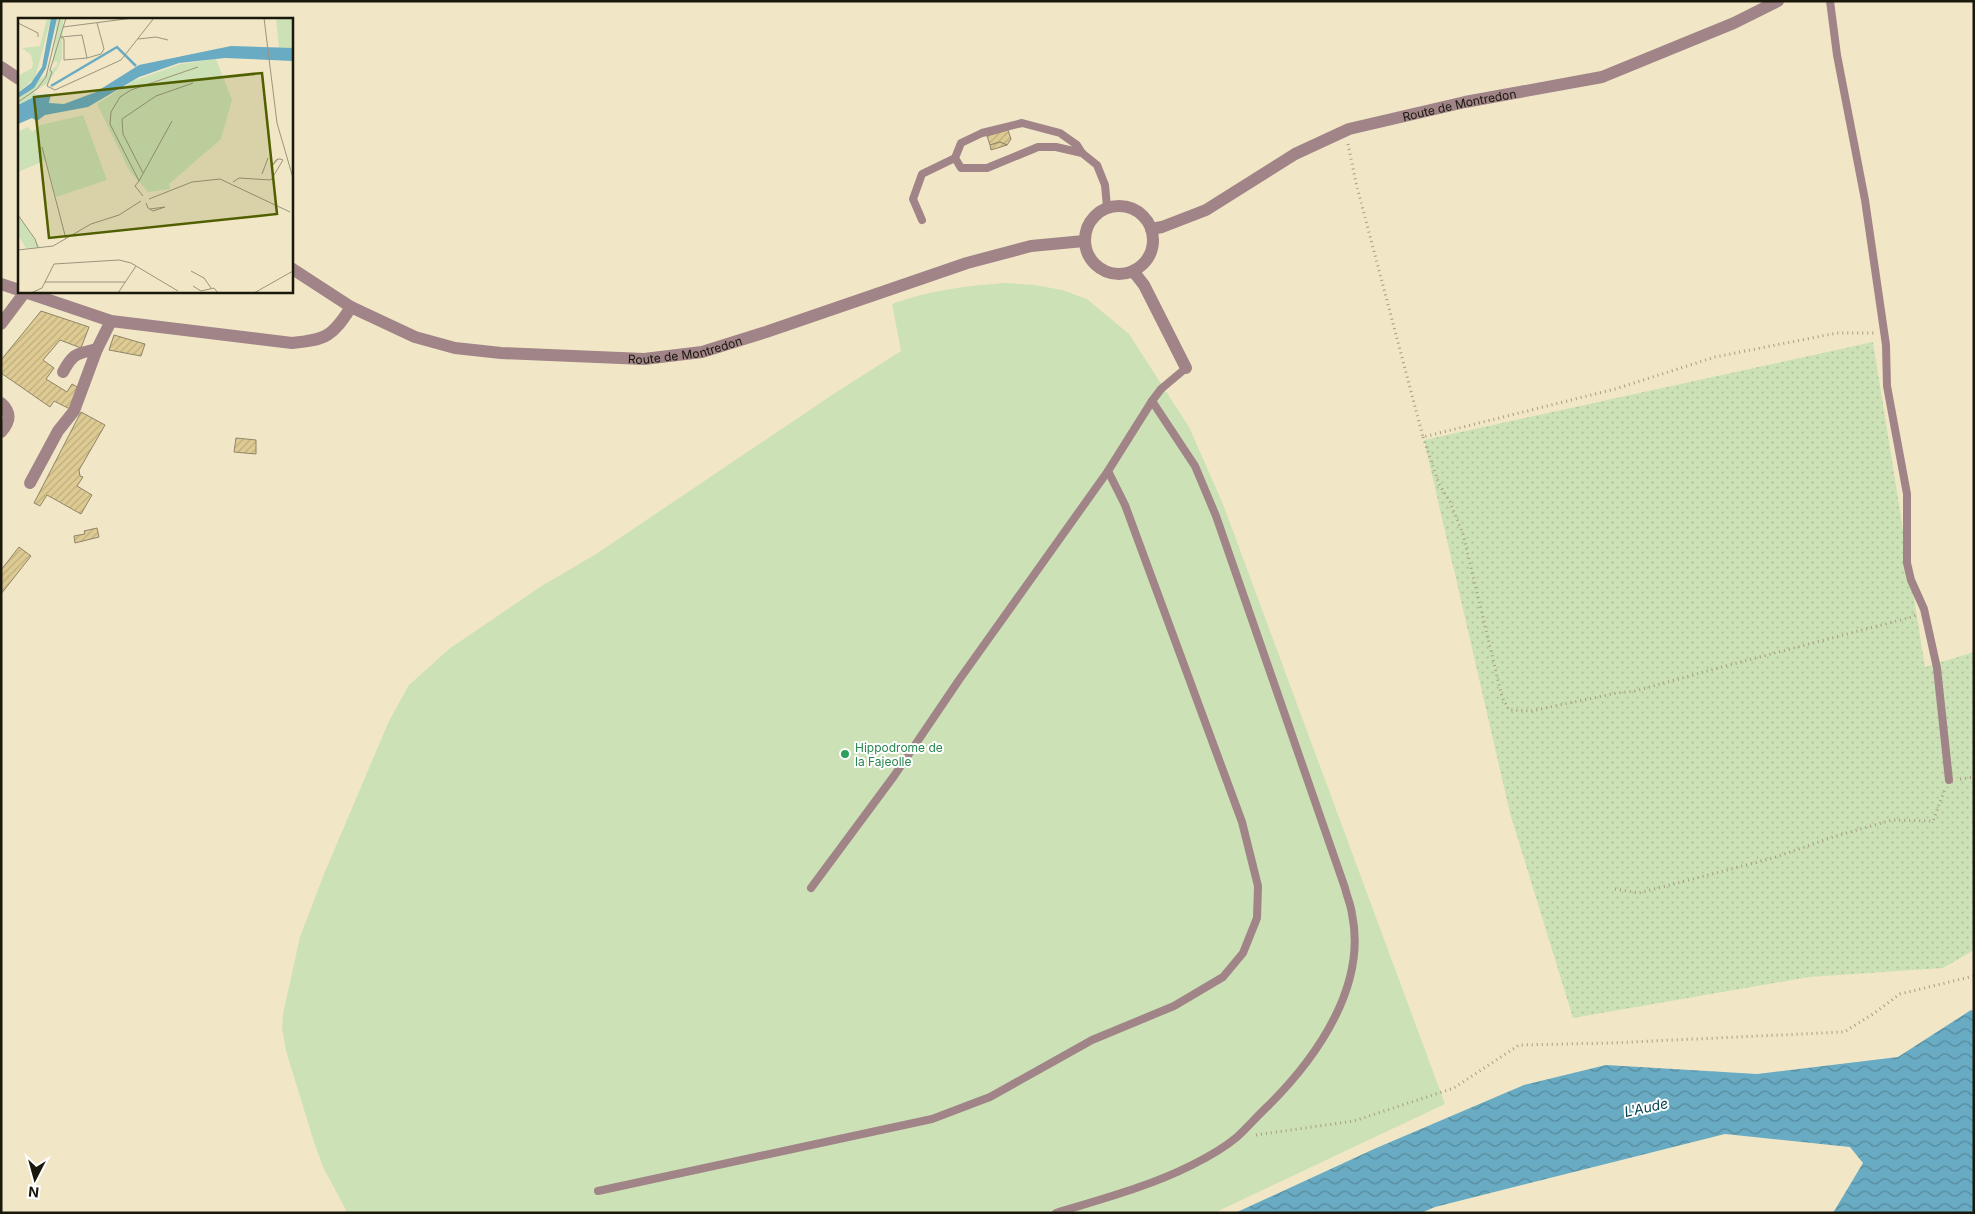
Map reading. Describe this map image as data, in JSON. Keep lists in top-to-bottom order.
{
  "streets": {
    "street": ["Route de Montredon"]
  },
  "water": ["L'Aude"],
  "places": ["Hippodrome de la Fajeolle"],
  "north": "bottom"
}
